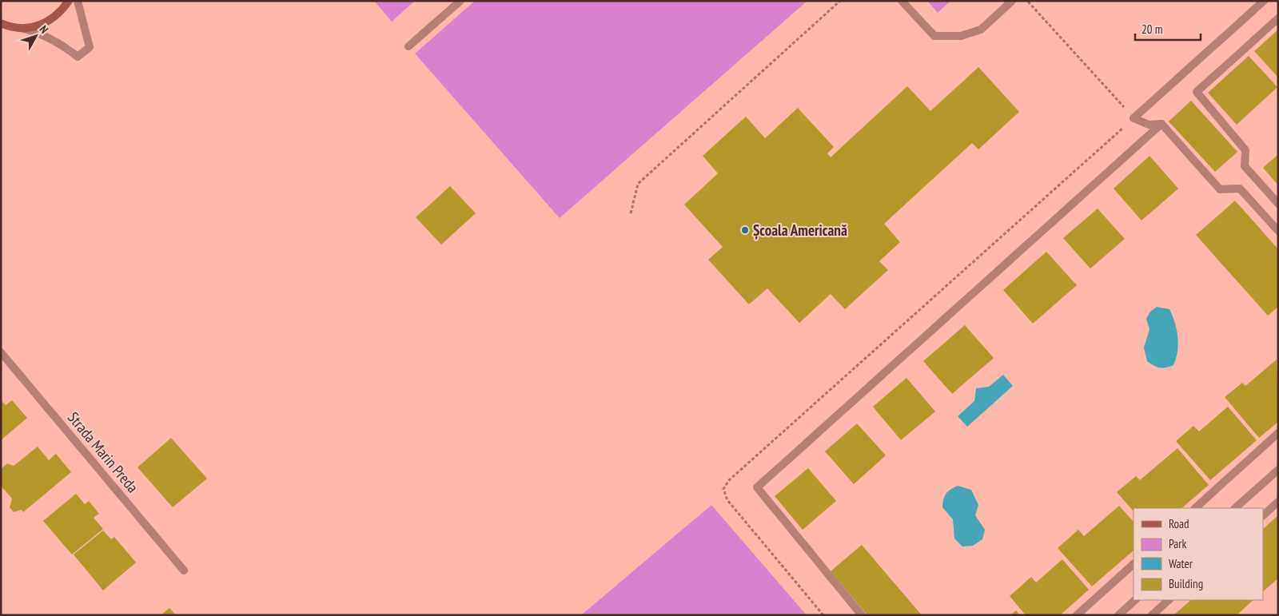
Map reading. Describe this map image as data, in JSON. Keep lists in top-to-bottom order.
{
  "streets": {
    "street": ["Strada Marin Preda"]
  },
  "places": ["Școala Americană"],
  "legend": [
    "Road",
    "Park",
    "Water",
    "Building"
  ],
  "scale_bar": "20 m",
  "north": "top right"
}
